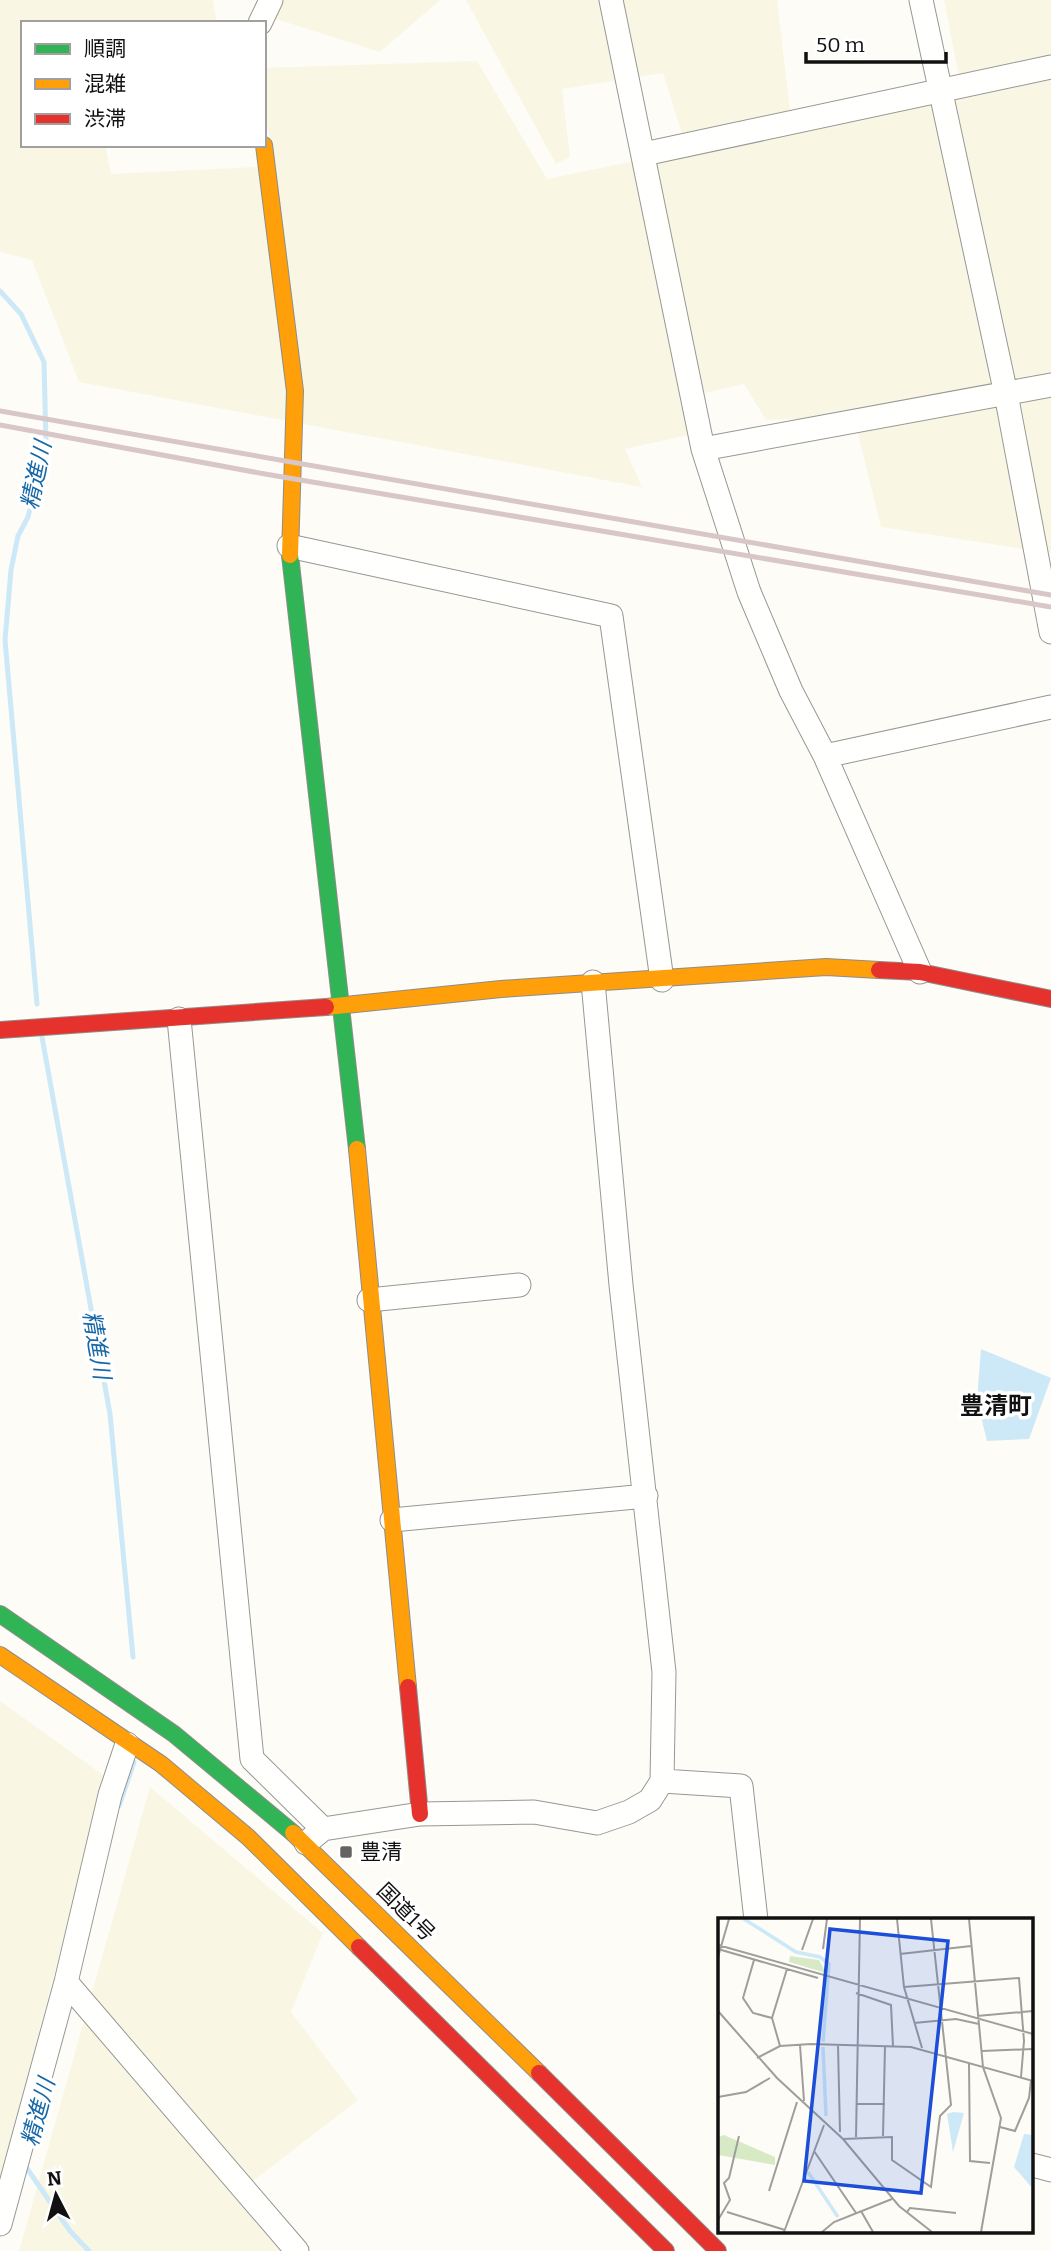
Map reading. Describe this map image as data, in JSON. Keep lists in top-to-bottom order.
{
  "streets": {
    "main road": ["国道1号"]
  },
  "districts": ["豊清町"],
  "water": ["精進川"],
  "places": {
    "transit": ["豊清"]
  },
  "legend": ["順調", "混雑", "渋滞"],
  "scale_bar": "50 m",
  "north": "top"
}
